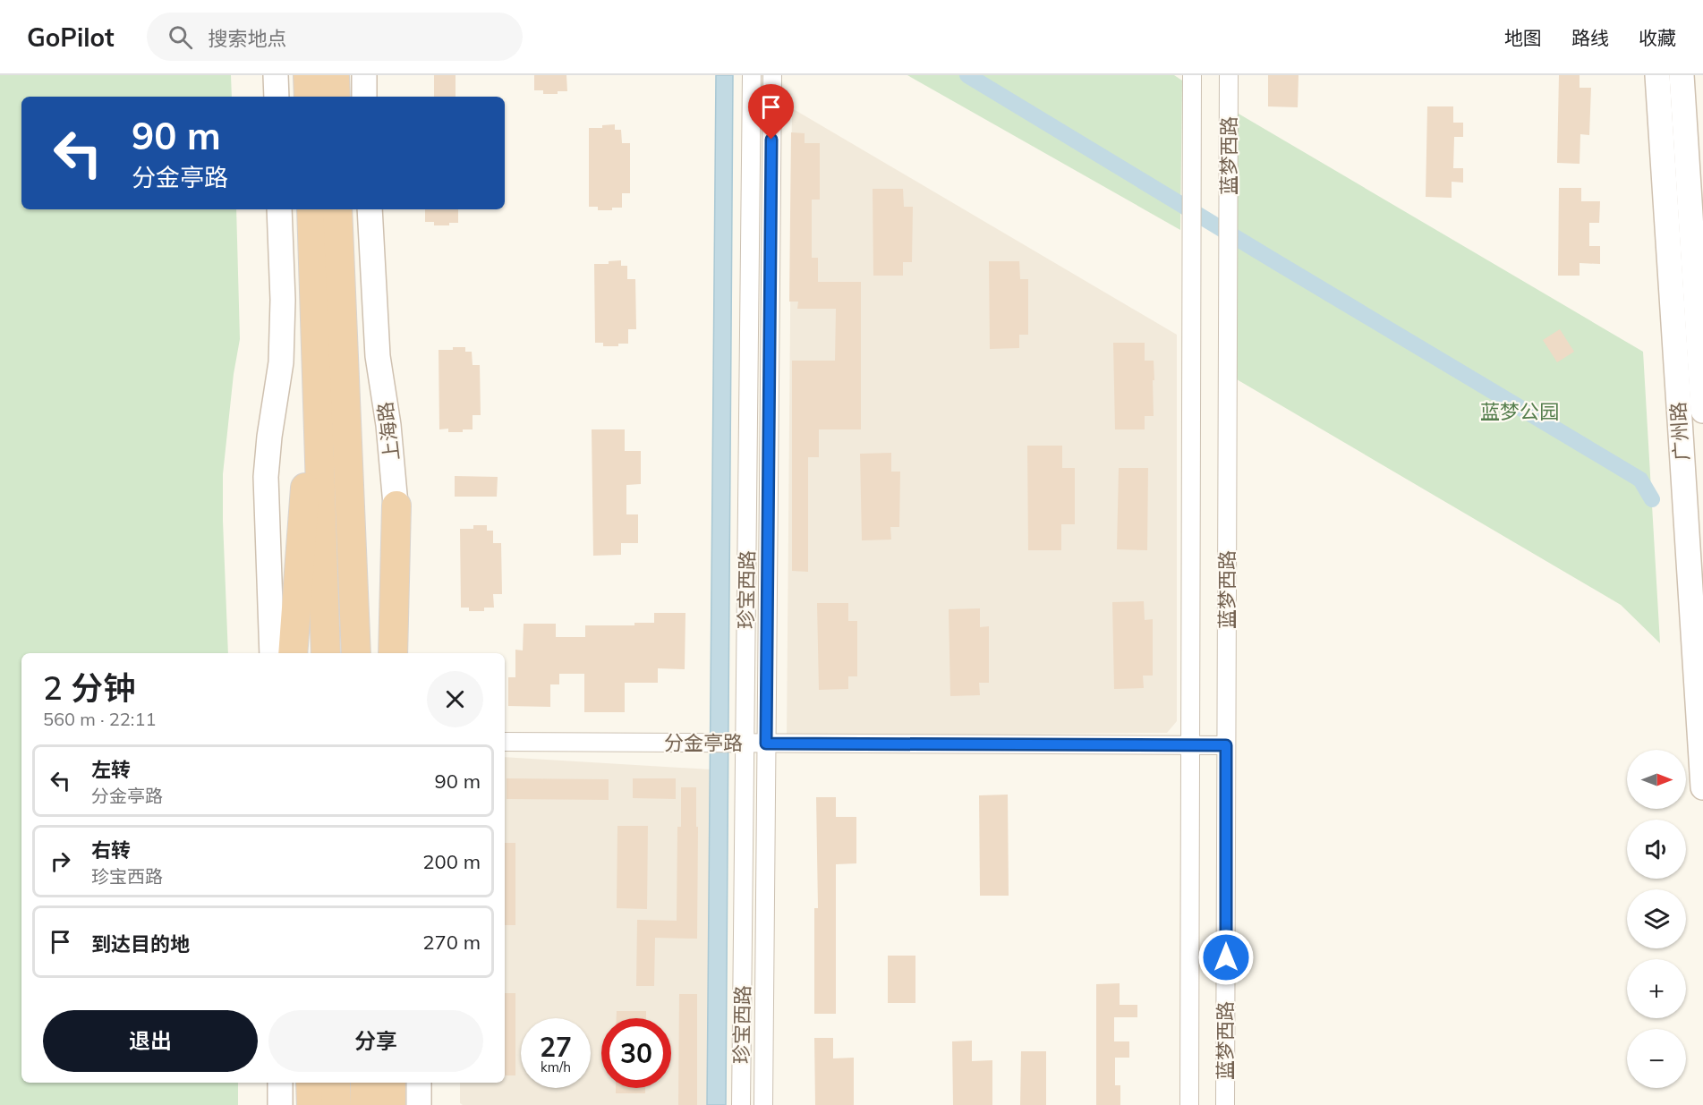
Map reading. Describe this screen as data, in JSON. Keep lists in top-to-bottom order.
{
  "streets": {
    "highway": ["上海路"],
    "main road": ["广州路"],
    "street": ["蓝梦西路", "珍宝西路", "分金亭路"]
  },
  "crossings": [
    ["蓝梦西路", "分金亭路"],
    ["珍宝西路", "分金亭路"]
  ],
  "parks": ["蓝梦公园"],
  "north": "right",
  "page": {
    "header": "GoPilot",
    "search": "搜索地点",
    "nav": ["地图", "路线", "收藏"],
    "turn": ["90 m", "分金亭路"],
    "heading": ["2 分钟", "560 m · 22:11"],
    "list": [
      {
        "name": "左转",
        "note": "分金亭路",
        "value": "90 m"
      },
      {
        "name": "右转",
        "note": "珍宝西路",
        "value": "200 m"
      },
      {
        "name": "到达目的地",
        "value": "270 m"
      }
    ],
    "map_buttons": ["+", "−"],
    "buttons": ["退出", "分享"],
    "speed": "27 km/h",
    "limit": "30"
  }
}
